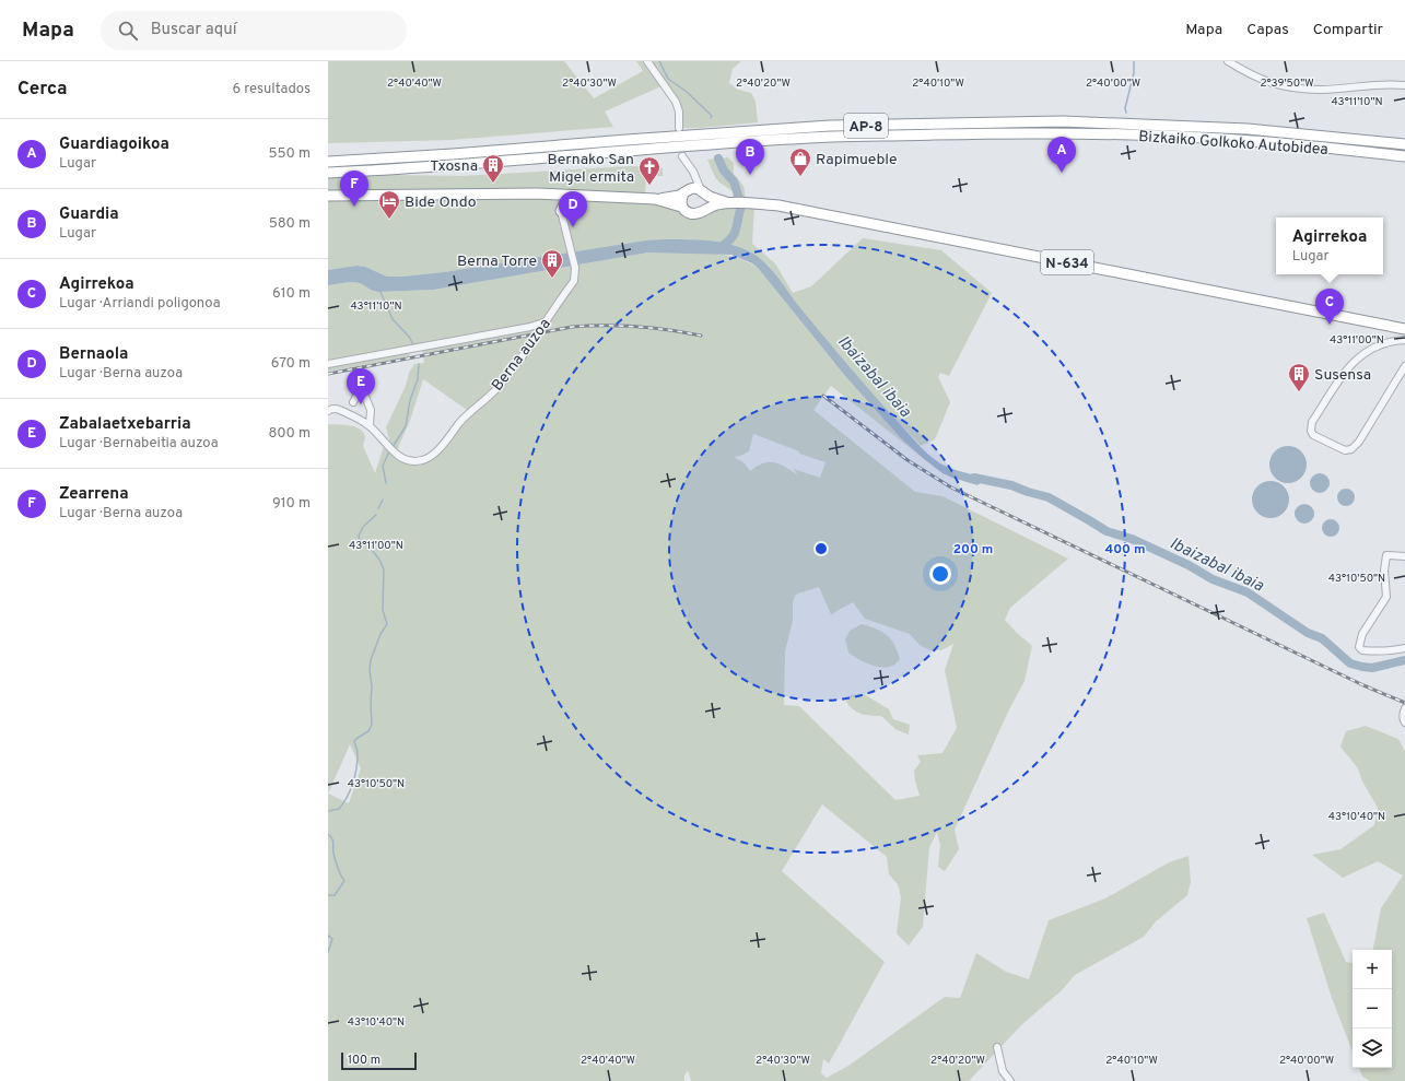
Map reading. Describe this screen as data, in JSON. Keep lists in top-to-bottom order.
{
  "streets": {
    "highway": ["AP-8", "Bizkaiko Golkoko Autobidea", "N-634"],
    "street": ["Berna auzoa"]
  },
  "water": ["Ibaizabal ibaia"],
  "places": {
    "shop": ["Rapimueble"],
    "building": ["Txosna", "Berna Torre", "Susensa"],
    "church": ["Bernako San Migel ermita"],
    "hotel": ["Bide Ondo"]
  },
  "scale_bar": "100 m",
  "page": {
    "header": "Mapa",
    "search": "Buscar aquí",
    "nav": ["Mapa", "Capas", "Compartir"],
    "heading": ["Cerca", "6 resultados"],
    "list": [
      {
        "mark": "A",
        "name": "Guardiagoikoa",
        "note": "Lugar",
        "value": "550 m"
      },
      {
        "mark": "B",
        "name": "Guardia",
        "note": "Lugar",
        "value": "580 m"
      },
      {
        "mark": "C",
        "name": "Agirrekoa",
        "note": "Lugar · Arriandi poligonoa",
        "value": "610 m"
      },
      {
        "mark": "D",
        "name": "Bernaola",
        "note": "Lugar · Berna auzoa",
        "value": "670 m"
      },
      {
        "mark": "E",
        "name": "Zabalaetxebarria",
        "note": "Lugar · Bernabeitia auzoa",
        "value": "800 m"
      },
      {
        "mark": "F",
        "name": "Zearrena",
        "note": "Lugar · Berna auzoa",
        "value": "910 m"
      }
    ],
    "pins": [
      "A",
      "B",
      "F",
      "D",
      "C",
      "E"
    ],
    "popup": ["Agirrekoa", "Lugar"],
    "map_buttons": ["+", "−"],
    "scale": "100 m"
  },
  "coordinates": [
    "2°40'40\"W",
    "2°40'30\"W",
    "2°40'20\"W",
    "2°39'50\"W",
    "2°40'10\"W",
    "2°40'00\"W",
    "43°11'10\"N",
    "43°11'00\"N",
    "43°10'50\"N",
    "43°10'40\"N"
  ],
  "rings": ["200 m", "400 m"]
}
